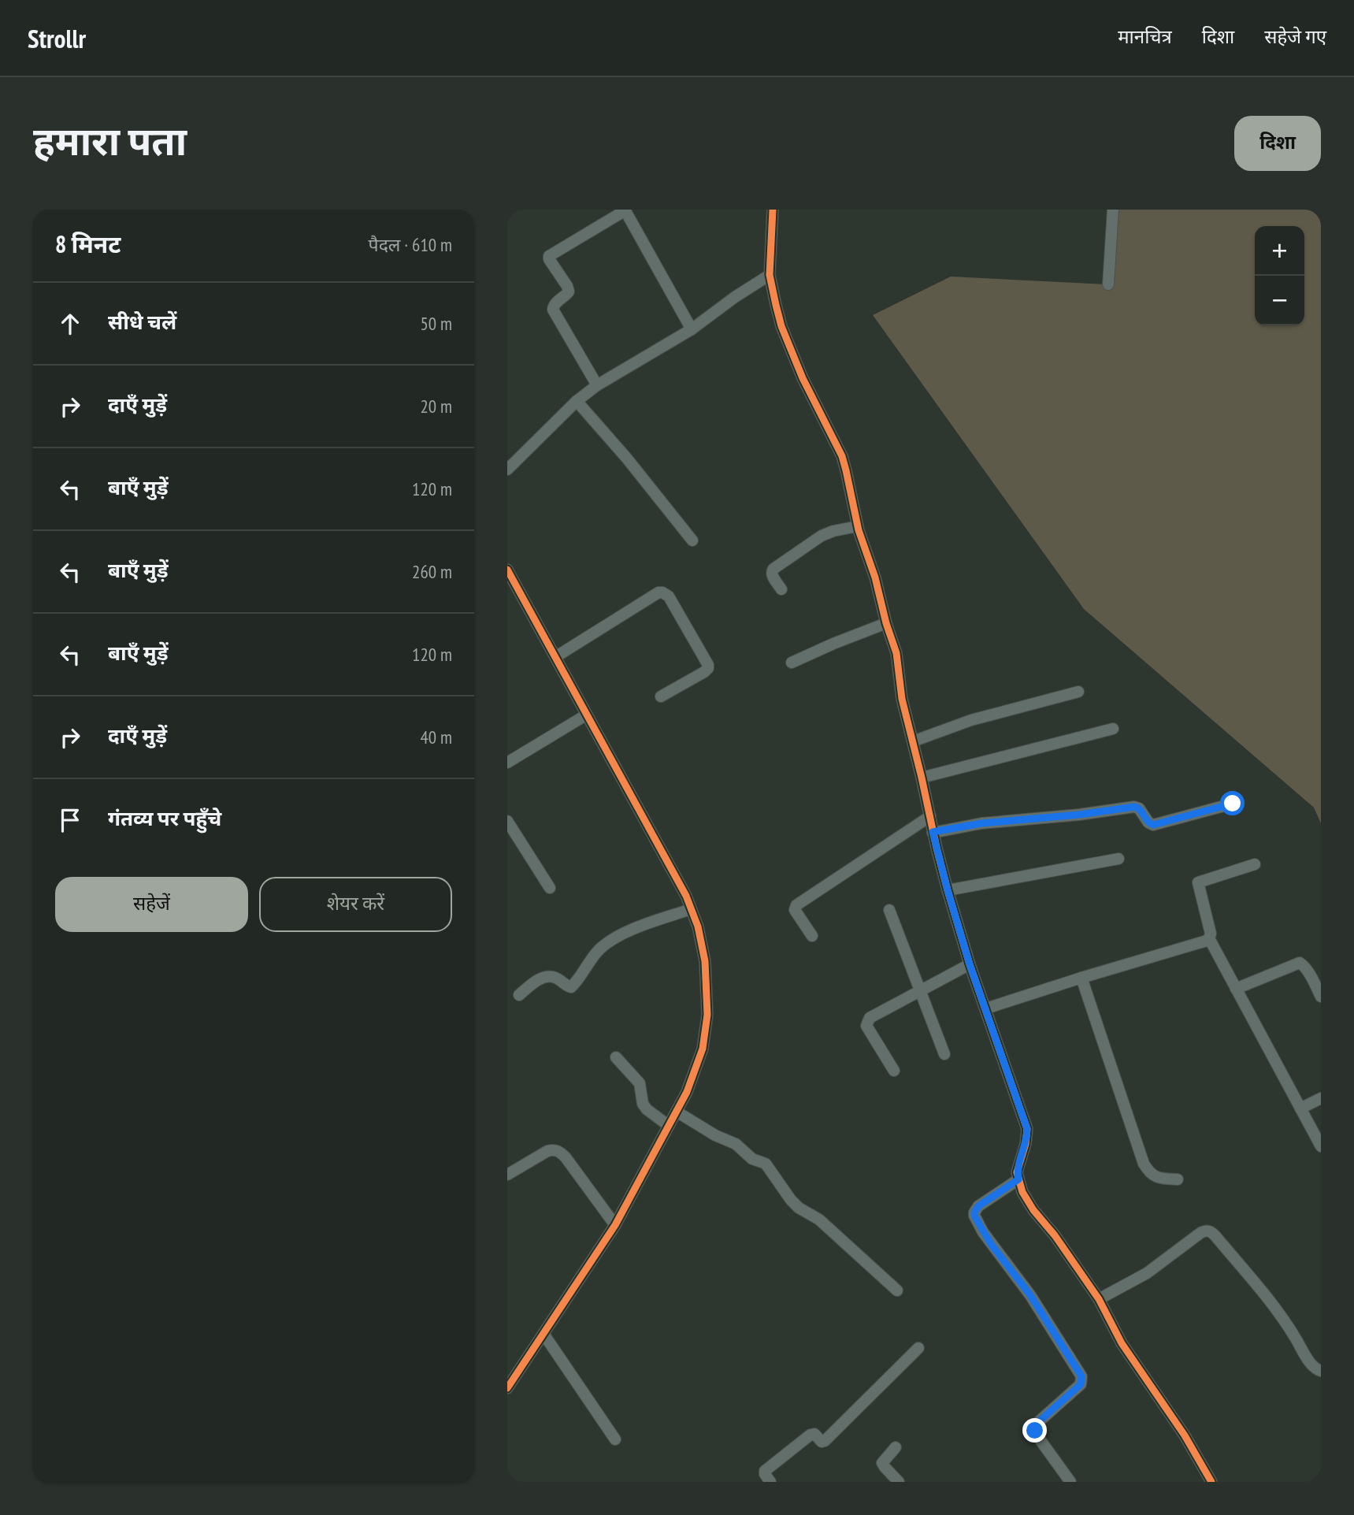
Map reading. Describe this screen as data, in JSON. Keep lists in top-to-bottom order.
{
  "page": {
    "header": "Strollr",
    "nav": ["मानचित्र", "दिशा", "सहेजे गए"],
    "title": "हमारा पता",
    "buttons": [
      "दिशा",
      ["सहेजें", "शेयर करें"]
    ],
    "heading": ["8 मिनट", "पैदल · 610 m"],
    "map_buttons": ["+", "−"],
    "list": [
      ["सीधे चलें", "50 m"],
      ["दाएँ मुड़ें", "20 m"],
      ["बाएँ मुड़ें", "120 m"],
      ["बाएँ मुड़ें", "260 m"],
      ["बाएँ मुड़ें", "120 m"],
      ["दाएँ मुड़ें", "40 m"],
      "गंतव्य पर पहुँचे"
    ]
  }
}
